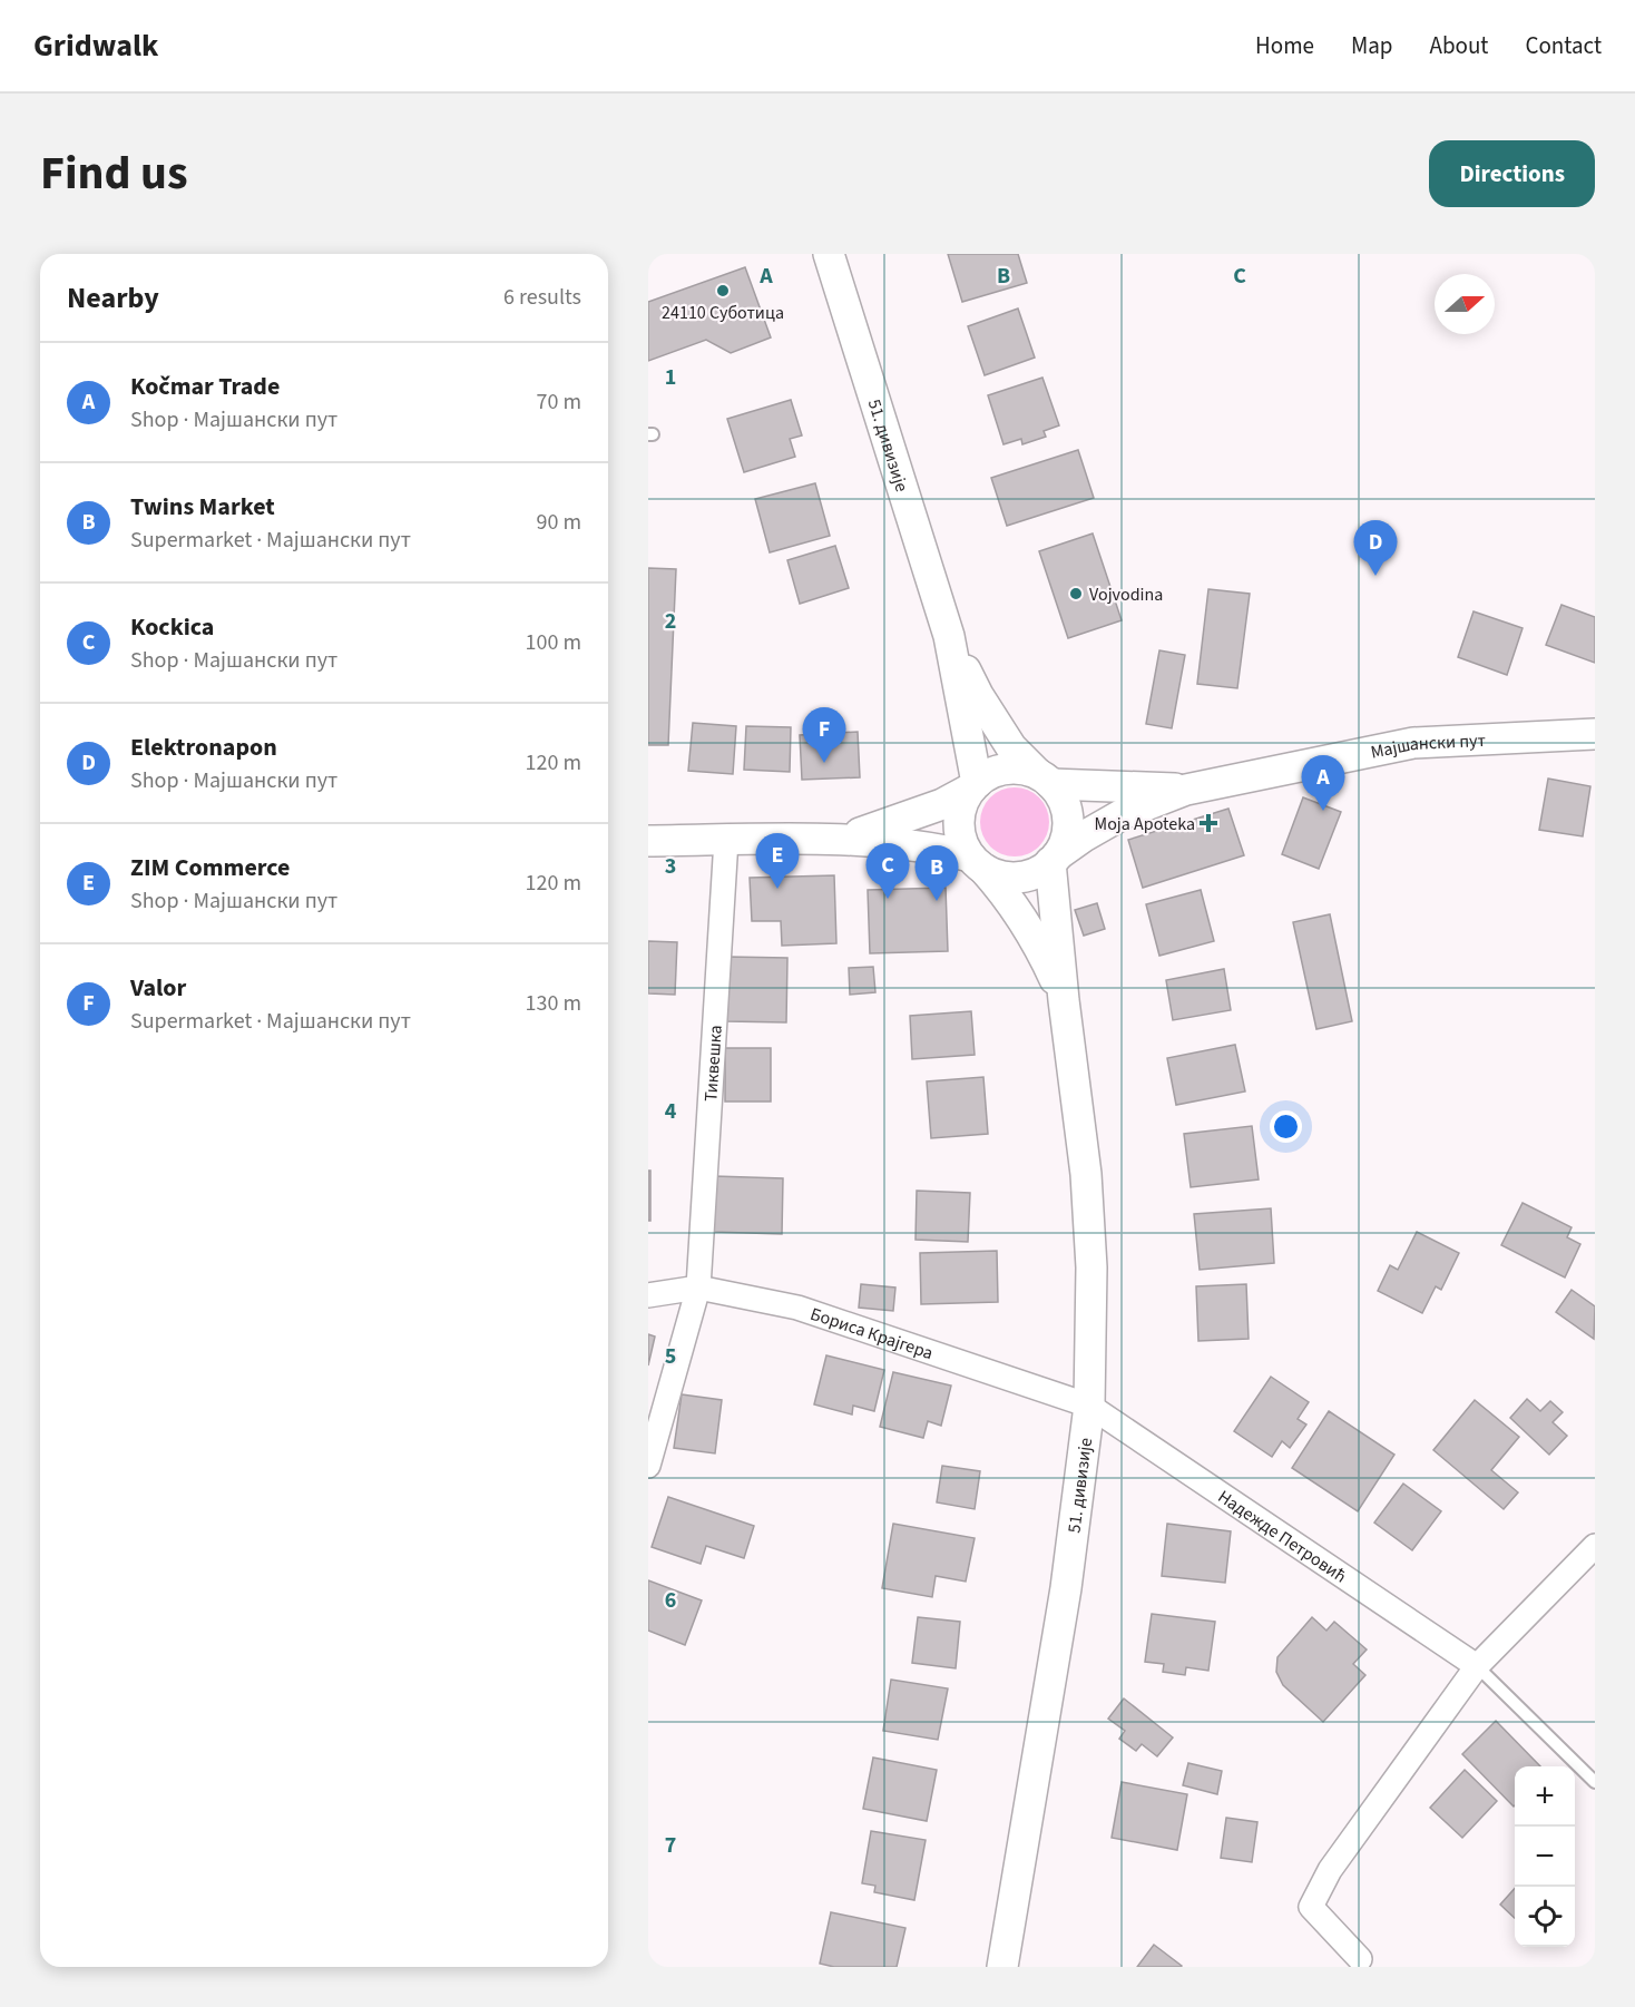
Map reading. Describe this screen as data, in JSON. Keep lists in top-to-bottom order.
{
  "streets": {
    "street": [
      "51. дивизије",
      "Мајшански пут",
      "Тиквешка",
      "Бориса Крајгера",
      "Надежде Петровић"
    ]
  },
  "crossings": [
    ["51. дивизије", "Мајшански пут"],
    ["51. дивизије", "Бориса Крајгера"],
    ["51. дивизије", "Надежде Петровић"],
    ["Тиквешка", "Бориса Крајгера"],
    ["Бориса Крајгера", "Надежде Петровић"]
  ],
  "places": {
    "other": ["24110 Суботица", "Vojvodina"],
    "health": ["Moja Apoteka"]
  },
  "north": "right",
  "page": {
    "header": "Gridwalk",
    "nav": [
      "Home",
      "Map",
      "About",
      "Contact"
    ],
    "title": "Find us",
    "buttons": "Directions",
    "heading": ["Nearby", "6 results"],
    "list": [
      {
        "mark": "A",
        "name": "Kočmar Trade",
        "note": "Shop · Мајшански пут",
        "value": "70 m"
      },
      {
        "mark": "B",
        "name": "Twins Market",
        "note": "Supermarket · Мајшански пут",
        "value": "90 m"
      },
      {
        "mark": "C",
        "name": "Kockica",
        "note": "Shop · Мајшански пут",
        "value": "100 m"
      },
      {
        "mark": "D",
        "name": "Elektronapon",
        "note": "Shop · Мајшански пут",
        "value": "120 m"
      },
      {
        "mark": "E",
        "name": "ZIM Commerce",
        "note": "Shop · Мајшански пут",
        "value": "120 m"
      },
      {
        "mark": "F",
        "name": "Valor",
        "note": "Supermarket · Мајшански пут",
        "value": "130 m"
      }
    ],
    "pins": [
      "D",
      "F",
      "A",
      "E",
      "C",
      "B"
    ],
    "map_buttons": ["+", "−"]
  },
  "grid": {
    "columns": ["A", "B", "C"],
    "rows": [
      "1",
      "2",
      "3",
      "4",
      "5",
      "6",
      "7"
    ]
  }
}
